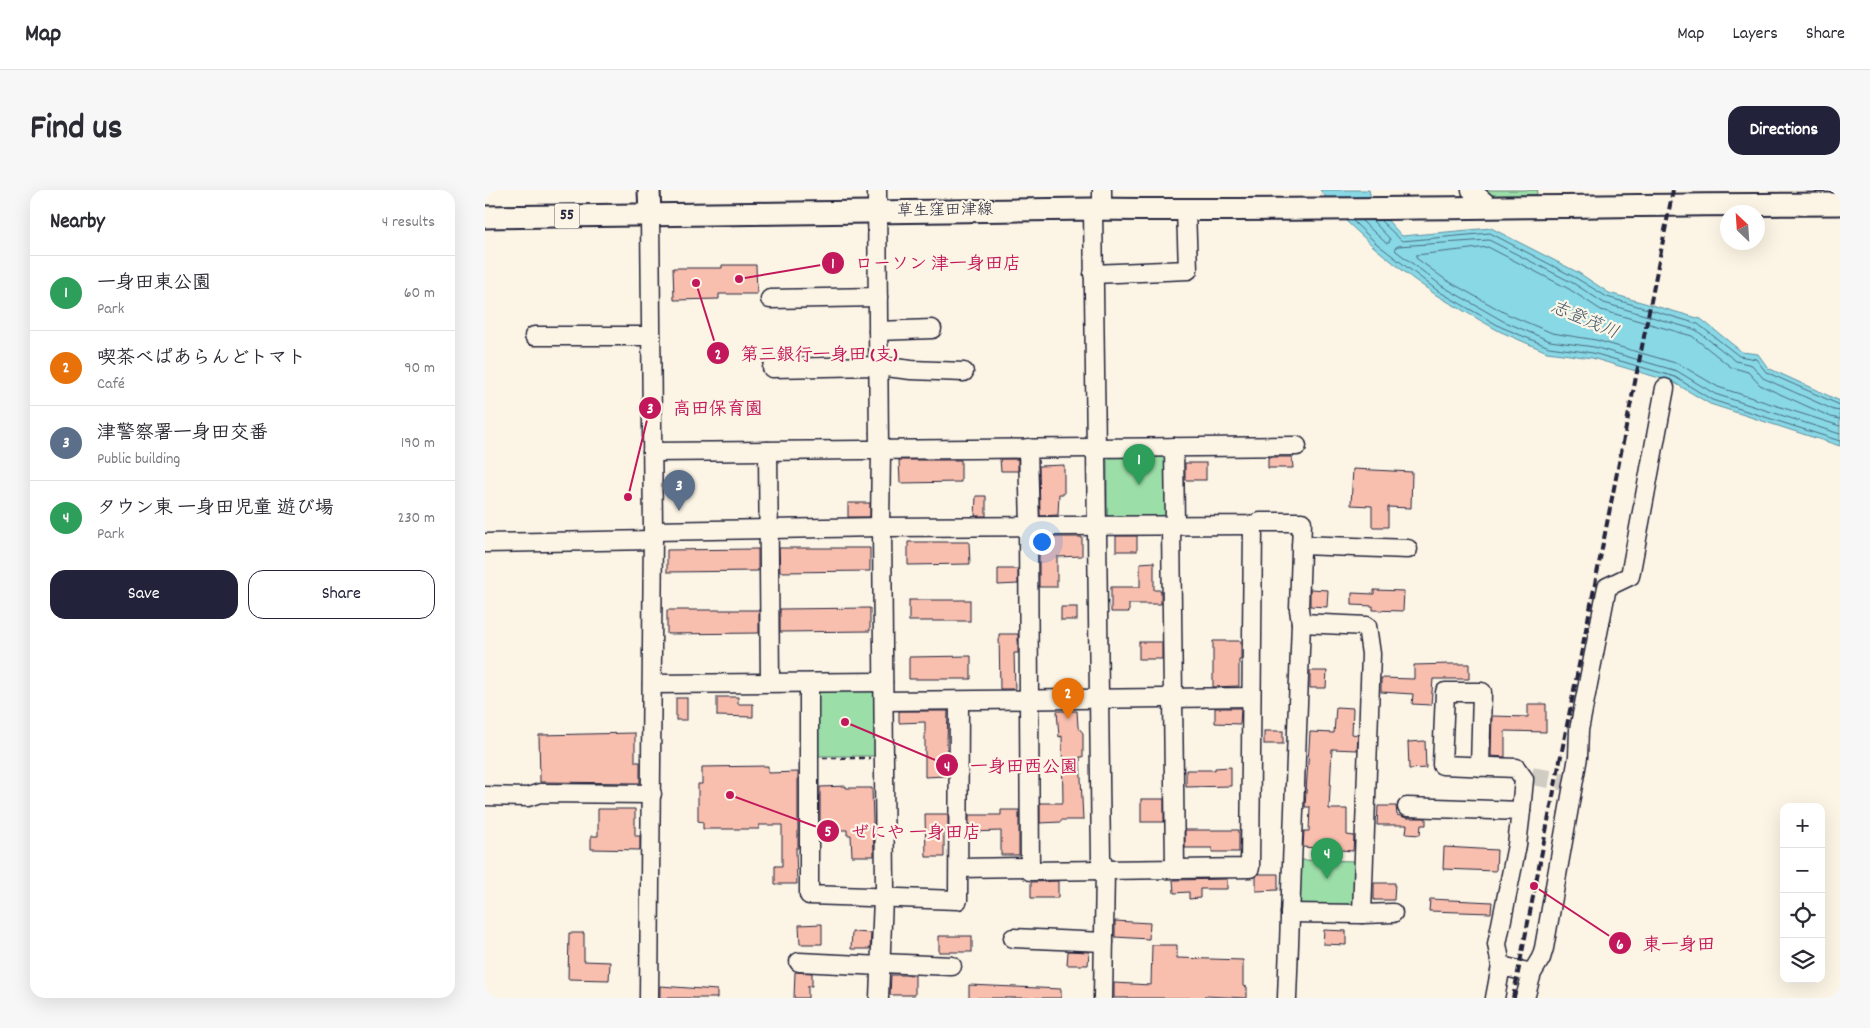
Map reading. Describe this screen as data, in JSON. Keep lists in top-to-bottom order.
{
  "streets": {
    "main road": ["草生窪田津線", "55"]
  },
  "crossings": [
    ["草生窪田津線", "55"]
  ],
  "water": ["志登茂川"],
  "places": [
    "ローソン 津一身田店",
    "第三銀行一身田 (支)",
    "高田保育園",
    "一身田西公園",
    "ぜにや 一身田店",
    "東一身田"
  ],
  "north": "top left",
  "page": {
    "header": "Map",
    "nav": ["Map", "Layers", "Share"],
    "title": "Find us",
    "buttons": [
      "Directions",
      ["Save", "Share"]
    ],
    "heading": ["Nearby", "4 results"],
    "list": [
      {
        "mark": "1",
        "name": "一身田東公園",
        "note": "Park",
        "value": "60 m"
      },
      {
        "mark": "2",
        "name": "喫茶べぱあらんどトマト",
        "note": "Café",
        "value": "90 m"
      },
      {
        "mark": "3",
        "name": "津警察署一身田交番",
        "note": "Public building",
        "value": "190 m"
      },
      {
        "mark": "4",
        "name": "タウン東 一身田児童 遊び場",
        "note": "Park",
        "value": "230 m"
      }
    ],
    "pins": [
      "1",
      "3",
      "2",
      "4"
    ],
    "map_buttons": ["+", "−"]
  }
}
